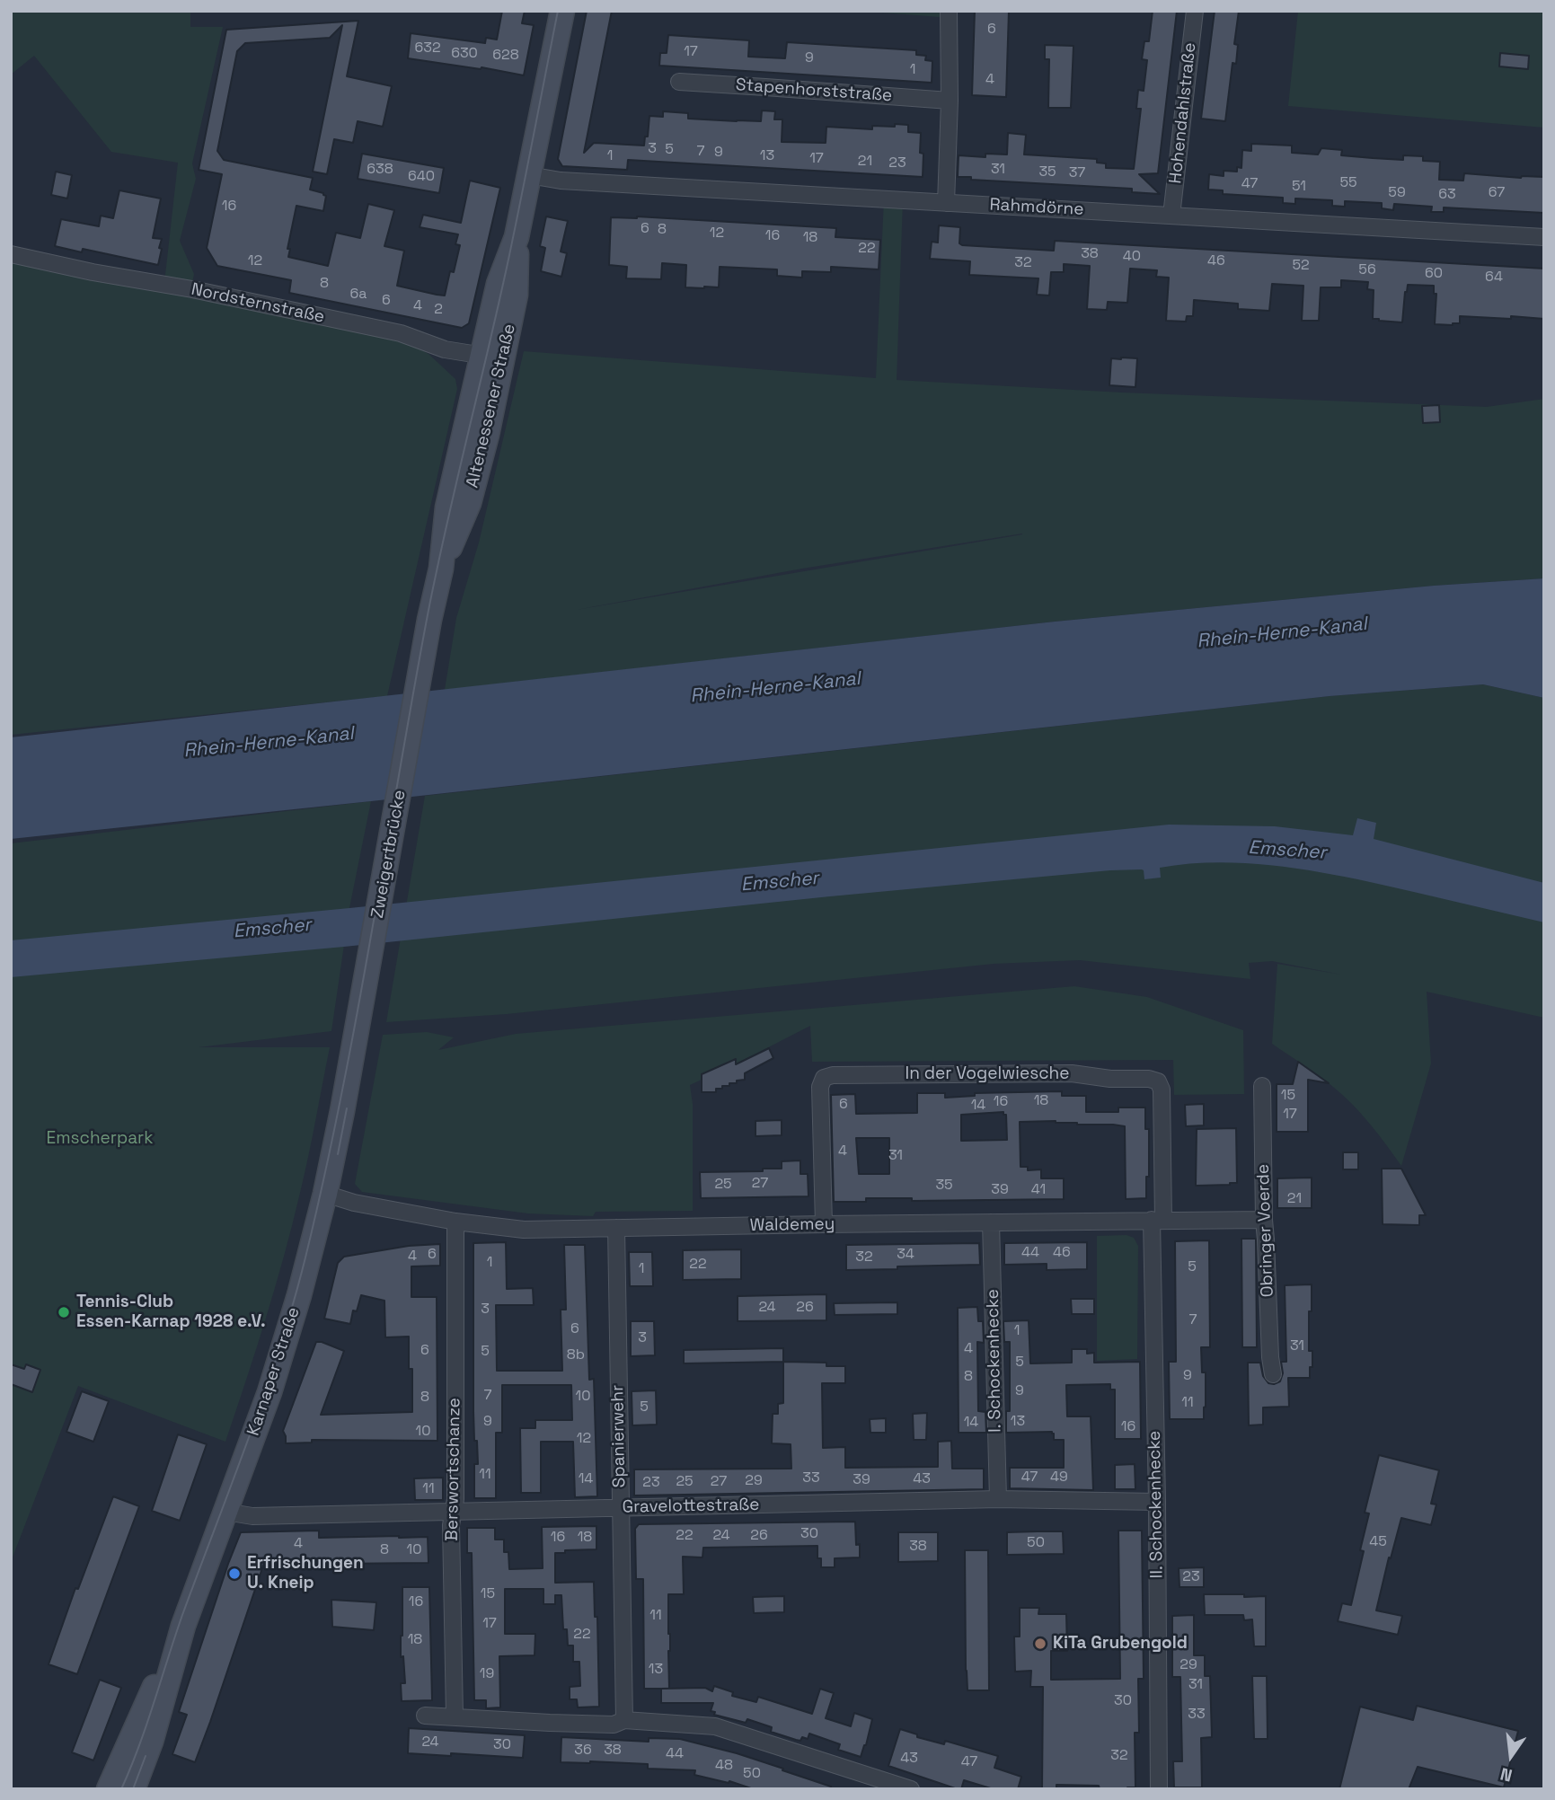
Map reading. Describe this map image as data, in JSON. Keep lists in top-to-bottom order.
{
  "streets": {
    "main road": ["Altenessener Straße", "Zweigertbrücke", "Karnaper Straße"],
    "street": [
      "Stapenhorststraße",
      "Hohendahlstraße",
      "Rahmdörne",
      "Nordsternstraße",
      "In der Vogelwiesche",
      "Waldemey",
      "Obringer Voerde",
      "I. Schockenhecke",
      "Spanierwehr",
      "Berswortschanze",
      "II. Schockenhecke",
      "Gravelottestraße"
    ]
  },
  "crossings": [
    ["Hohendahlstraße", "Rahmdörne"],
    ["Rahmdörne", "Altenessener Straße"],
    ["Nordsternstraße", "Altenessener Straße"],
    ["Altenessener Straße", "Zweigertbrücke"],
    ["Zweigertbrücke", "Karnaper Straße"],
    ["In der Vogelwiesche", "Waldemey"],
    ["In der Vogelwiesche", "II. Schockenhecke"],
    ["Waldemey", "Obringer Voerde"],
    ["Waldemey", "I. Schockenhecke"],
    ["Waldemey", "Karnaper Straße"],
    ["Waldemey", "Spanierwehr"],
    ["Waldemey", "Berswortschanze"],
    ["Waldemey", "II. Schockenhecke"],
    ["I. Schockenhecke", "Gravelottestraße"],
    ["Karnaper Straße", "Gravelottestraße"],
    ["Spanierwehr", "Gravelottestraße"],
    ["Berswortschanze", "Gravelottestraße"],
    ["II. Schockenhecke", "Gravelottestraße"]
  ],
  "water": ["Rhein-Herne-Kanal", "Emscher"],
  "parks": ["Emscherpark"],
  "places": ["Tennis-Club Essen-Karnap 1928 e.V.", "Erfrischungen U. Kneip", "KiTa Grubengold"],
  "house_numbers": [
    "6",
    "632",
    "17",
    "630",
    "628",
    "9",
    "1",
    "4",
    "3",
    "5",
    "7",
    "9",
    "1",
    "13",
    "17",
    "21",
    "23",
    "638",
    "31",
    "35",
    "37",
    "640",
    "55",
    "47",
    "51",
    "59",
    "67",
    "63",
    "16",
    "6",
    "8",
    "12",
    "16",
    "18",
    "22",
    "38",
    "40",
    "12",
    "46",
    "32",
    "52",
    "56",
    "60",
    "64",
    "8",
    "6a",
    "6",
    "4",
    "2",
    "15",
    "18",
    "16",
    "6",
    "14",
    "17",
    "4",
    "31",
    "27",
    "25",
    "35",
    "39",
    "41",
    "21",
    "44",
    "46",
    "6",
    "34",
    "4",
    "32",
    "1",
    "22",
    "5",
    "1",
    "24",
    "26",
    "3",
    "7",
    "6",
    "1",
    "3",
    "31",
    "4",
    "6",
    "5",
    "8b",
    "5",
    "9",
    "8",
    "9",
    "7",
    "10",
    "8",
    "11",
    "5",
    "9",
    "13",
    "14",
    "16",
    "10",
    "12",
    "11",
    "47",
    "49",
    "33",
    "14",
    "43",
    "39",
    "29",
    "25",
    "27",
    "23",
    "11",
    "30",
    "22",
    "24",
    "26",
    "16",
    "18",
    "45",
    "50",
    "4",
    "38",
    "8",
    "10",
    "23",
    "15",
    "16",
    "11",
    "17",
    "22",
    "18",
    "29",
    "13",
    "19",
    "31",
    "30",
    "33",
    "24",
    "30",
    "36",
    "38",
    "44",
    "32",
    "43",
    "47",
    "48",
    "50"
  ],
  "north": "bottom"
}
